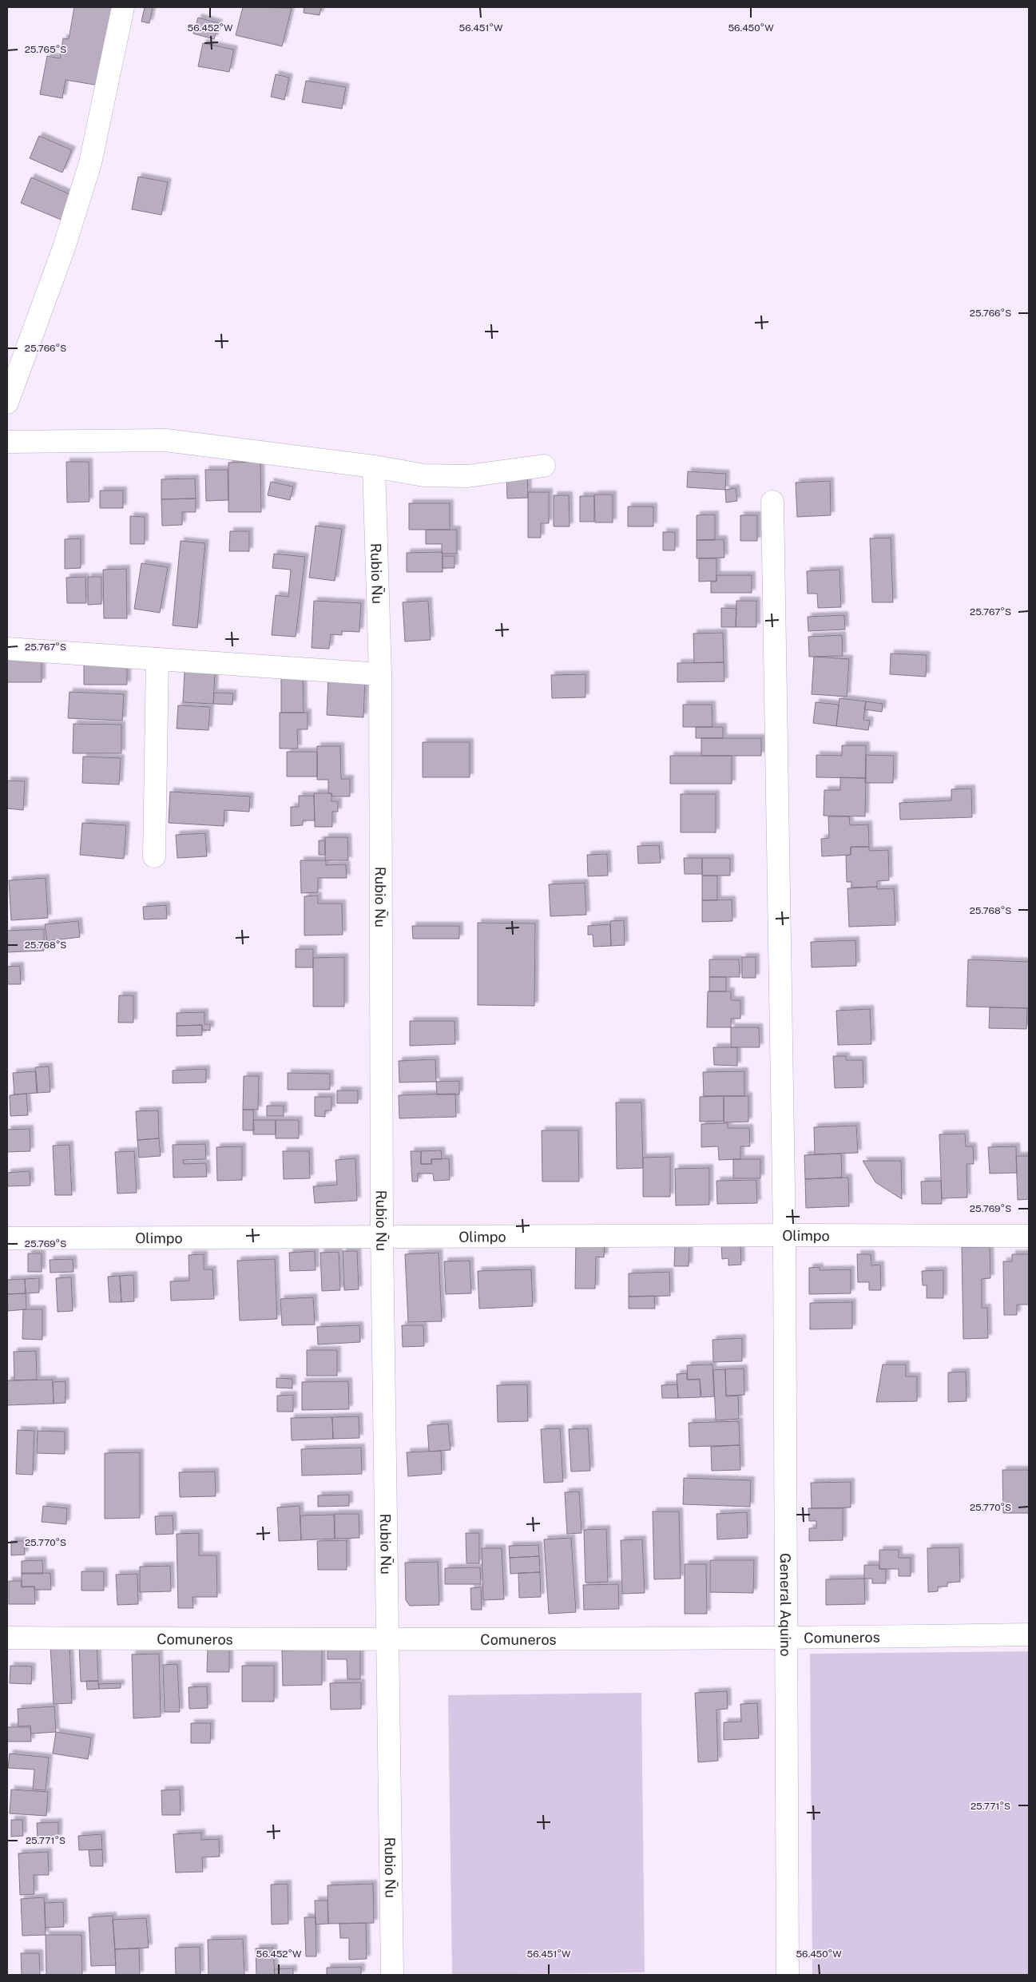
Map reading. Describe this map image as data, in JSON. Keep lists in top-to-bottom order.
{
  "streets": {
    "street": [
      "Rubio Ñu",
      "Olimpo",
      "General Aquino",
      "Comuneros"
    ]
  },
  "crossings": [
    ["Rubio Ñu", "Olimpo"],
    ["Rubio Ñu", "Comuneros"],
    ["Olimpo", "General Aquino"],
    ["General Aquino", "Comuneros"]
  ],
  "coordinates": [
    "56.452°W",
    "56.451°W",
    "56.450°W",
    "25.765°S",
    "25.766°S",
    "25.767°S",
    "25.768°S",
    "25.769°S",
    "25.770°S",
    "25.771°S"
  ]
}
